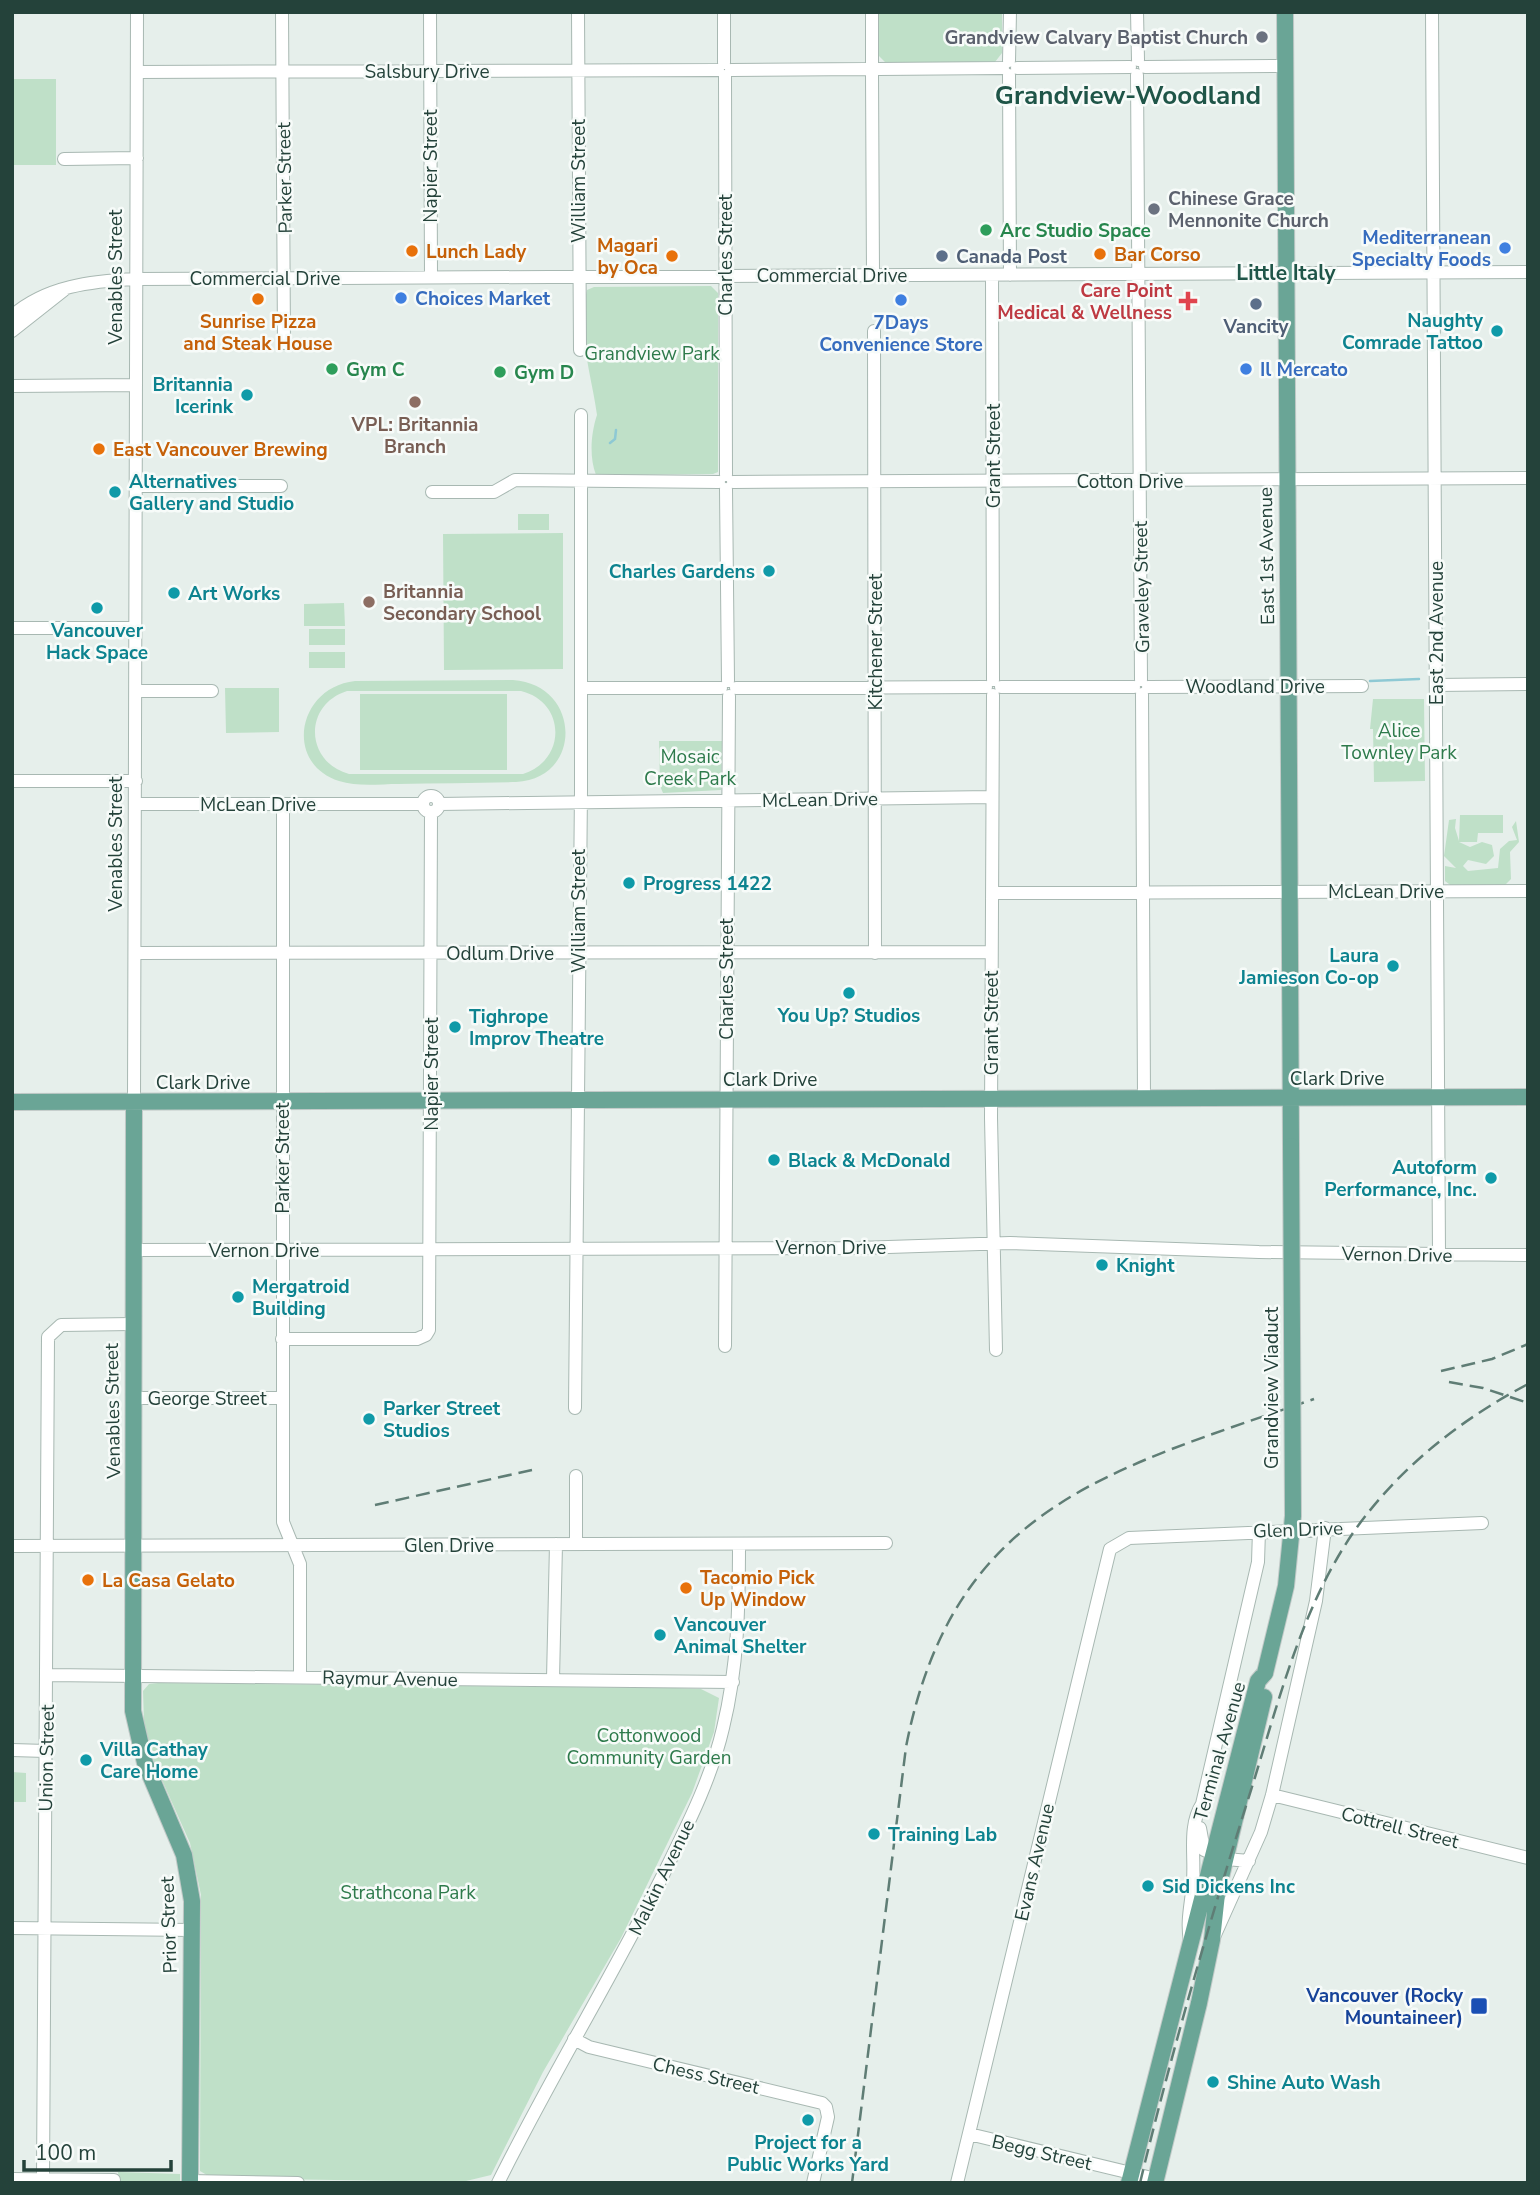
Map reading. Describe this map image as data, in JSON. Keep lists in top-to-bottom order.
{
  "streets": {
    "main road": [
      "Venables Street",
      "East 1st Avenue",
      "Clark Drive",
      "Grandview Viaduct",
      "Terminal Avenue",
      "Prior Street"
    ],
    "street": [
      "Salsbury Drive",
      "Napier Street",
      "Parker Street",
      "William Street",
      "Charles Street",
      "Commercial Drive",
      "Grant Street",
      "Cotton Drive",
      "Graveley Street",
      "East 2nd Avenue",
      "Kitchener Street",
      "Woodland Drive",
      "McLean Drive",
      "Odlum Drive",
      "Vernon Drive",
      "George Street",
      "Glen Drive",
      "Raymur Avenue",
      "Union Street",
      "Cottrell Street",
      "Evans Avenue",
      "Malkin Avenue",
      "Chess Street",
      "Begg Street"
    ]
  },
  "crossings": [
    ["Salsbury Drive", "Napier Street"],
    ["Salsbury Drive", "Parker Street"],
    ["Salsbury Drive", "William Street"],
    ["Salsbury Drive", "Charles Street"],
    ["Salsbury Drive", "Venables Street"],
    ["Salsbury Drive", "East 1st Avenue"],
    ["Salsbury Drive", "Graveley Street"],
    ["Napier Street", "Parker Street"],
    ["Napier Street", "Commercial Drive"],
    ["Napier Street", "McLean Drive"],
    ["Napier Street", "Odlum Drive"],
    ["Napier Street", "Clark Drive"],
    ["Napier Street", "Vernon Drive"],
    ["Parker Street", "Commercial Drive"],
    ["Parker Street", "McLean Drive"],
    ["Parker Street", "Odlum Drive"],
    ["Parker Street", "Clark Drive"],
    ["Parker Street", "Vernon Drive"],
    ["Parker Street", "George Street"],
    ["Parker Street", "Glen Drive"],
    ["Parker Street", "Raymur Avenue"],
    ["William Street", "Commercial Drive"],
    ["William Street", "Cotton Drive"],
    ["William Street", "Woodland Drive"],
    ["William Street", "McLean Drive"],
    ["William Street", "Odlum Drive"],
    ["William Street", "Clark Drive"],
    ["William Street", "Vernon Drive"],
    ["Charles Street", "Commercial Drive"],
    ["Charles Street", "Cotton Drive"],
    ["Charles Street", "Woodland Drive"],
    ["Charles Street", "McLean Drive"],
    ["Charles Street", "Odlum Drive"],
    ["Charles Street", "Clark Drive"],
    ["Charles Street", "Vernon Drive"],
    ["Commercial Drive", "Venables Street"],
    ["Commercial Drive", "Grant Street"],
    ["Commercial Drive", "East 1st Avenue"],
    ["Commercial Drive", "Graveley Street"],
    ["Commercial Drive", "East 2nd Avenue"],
    ["Venables Street", "McLean Drive"],
    ["Venables Street", "Odlum Drive"],
    ["Venables Street", "Clark Drive"],
    ["Venables Street", "Vernon Drive"],
    ["Venables Street", "George Street"],
    ["Venables Street", "Glen Drive"],
    ["Venables Street", "Raymur Avenue"],
    ["Venables Street", "Union Street"],
    ["Venables Street", "Prior Street"],
    ["Grant Street", "Cotton Drive"],
    ["Grant Street", "Woodland Drive"],
    ["Grant Street", "McLean Drive"],
    ["Grant Street", "Odlum Drive"],
    ["Grant Street", "Clark Drive"],
    ["Grant Street", "Vernon Drive"],
    ["Cotton Drive", "East 1st Avenue"],
    ["Cotton Drive", "Graveley Street"],
    ["Cotton Drive", "East 2nd Avenue"],
    ["Cotton Drive", "Kitchener Street"],
    ["East 1st Avenue", "Woodland Drive"],
    ["East 1st Avenue", "McLean Drive"],
    ["East 1st Avenue", "Clark Drive"],
    ["East 1st Avenue", "Grandview Viaduct"],
    ["Graveley Street", "Woodland Drive"],
    ["Graveley Street", "McLean Drive"],
    ["Graveley Street", "Clark Drive"],
    ["East 2nd Avenue", "McLean Drive"],
    ["East 2nd Avenue", "Clark Drive"],
    ["East 2nd Avenue", "Vernon Drive"],
    ["Kitchener Street", "Woodland Drive"],
    ["Kitchener Street", "McLean Drive"],
    ["Kitchener Street", "Odlum Drive"],
    ["Clark Drive", "Grandview Viaduct"],
    ["Grandview Viaduct", "Terminal Avenue"],
    ["Glen Drive", "Terminal Avenue"],
    ["Glen Drive", "Union Street"],
    ["Glen Drive", "Evans Avenue"],
    ["Glen Drive", "Malkin Avenue"],
    ["Raymur Avenue", "Union Street"],
    ["Raymur Avenue", "Malkin Avenue"],
    ["Raymur Avenue", "Prior Street"],
    ["Terminal Avenue", "Cottrell Street"],
    ["Terminal Avenue", "Begg Street"],
    ["Evans Avenue", "Begg Street"],
    ["Malkin Avenue", "Chess Street"]
  ],
  "districts": ["Grandview-Woodland", "Little Italy"],
  "parks": [
    "Grandview Park",
    "Alice Townley Park",
    "Mosaic Creek Park",
    "Cottonwood Community Garden",
    "Strathcona Park"
  ],
  "places": {
    "other": [
      "Grandview Calvary Baptist Church",
      "Chinese Grace Mennonite Church",
      "Arc Studio Space",
      "Mediterranean Specialty Foods",
      "Lunch Lady",
      "Bar Corso",
      "Magari by Oca",
      "Canada Post",
      "Choices Market",
      "Sunrise Pizza and Steak House",
      "7Days Convenience Store",
      "Vancity",
      "Naughty Comrade Tattoo",
      "Gym C",
      "Il Mercato",
      "Gym D",
      "Britannia Icerink",
      "VPL: Britannia Branch",
      "East Vancouver Brewing",
      "Alternatives Gallery and Studio",
      "Charles Gardens",
      "Art Works",
      "Britannia Secondary School",
      "Vancouver Hack Space",
      "Progress 1422",
      "Laura Jamieson Co-op",
      "You Up? Studios",
      "Tighrope Improv Theatre",
      "Black & McDonald",
      "Autoform Performance, Inc.",
      "Knight",
      "Mergatroid Building",
      "Parker Street Studios",
      "La Casa Gelato",
      "Tacomio Pick Up Window",
      "Vancouver Animal Shelter",
      "Villa Cathay Care Home",
      "Training Lab",
      "Sid Dickens Inc",
      "Shine Auto Wash",
      "Project for a Public Works Yard"
    ],
    "health": ["Care Point Medical & Wellness"],
    "transit": ["Vancouver (Rocky Mountaineer)"]
  },
  "scale_bar": "100 m"
}
